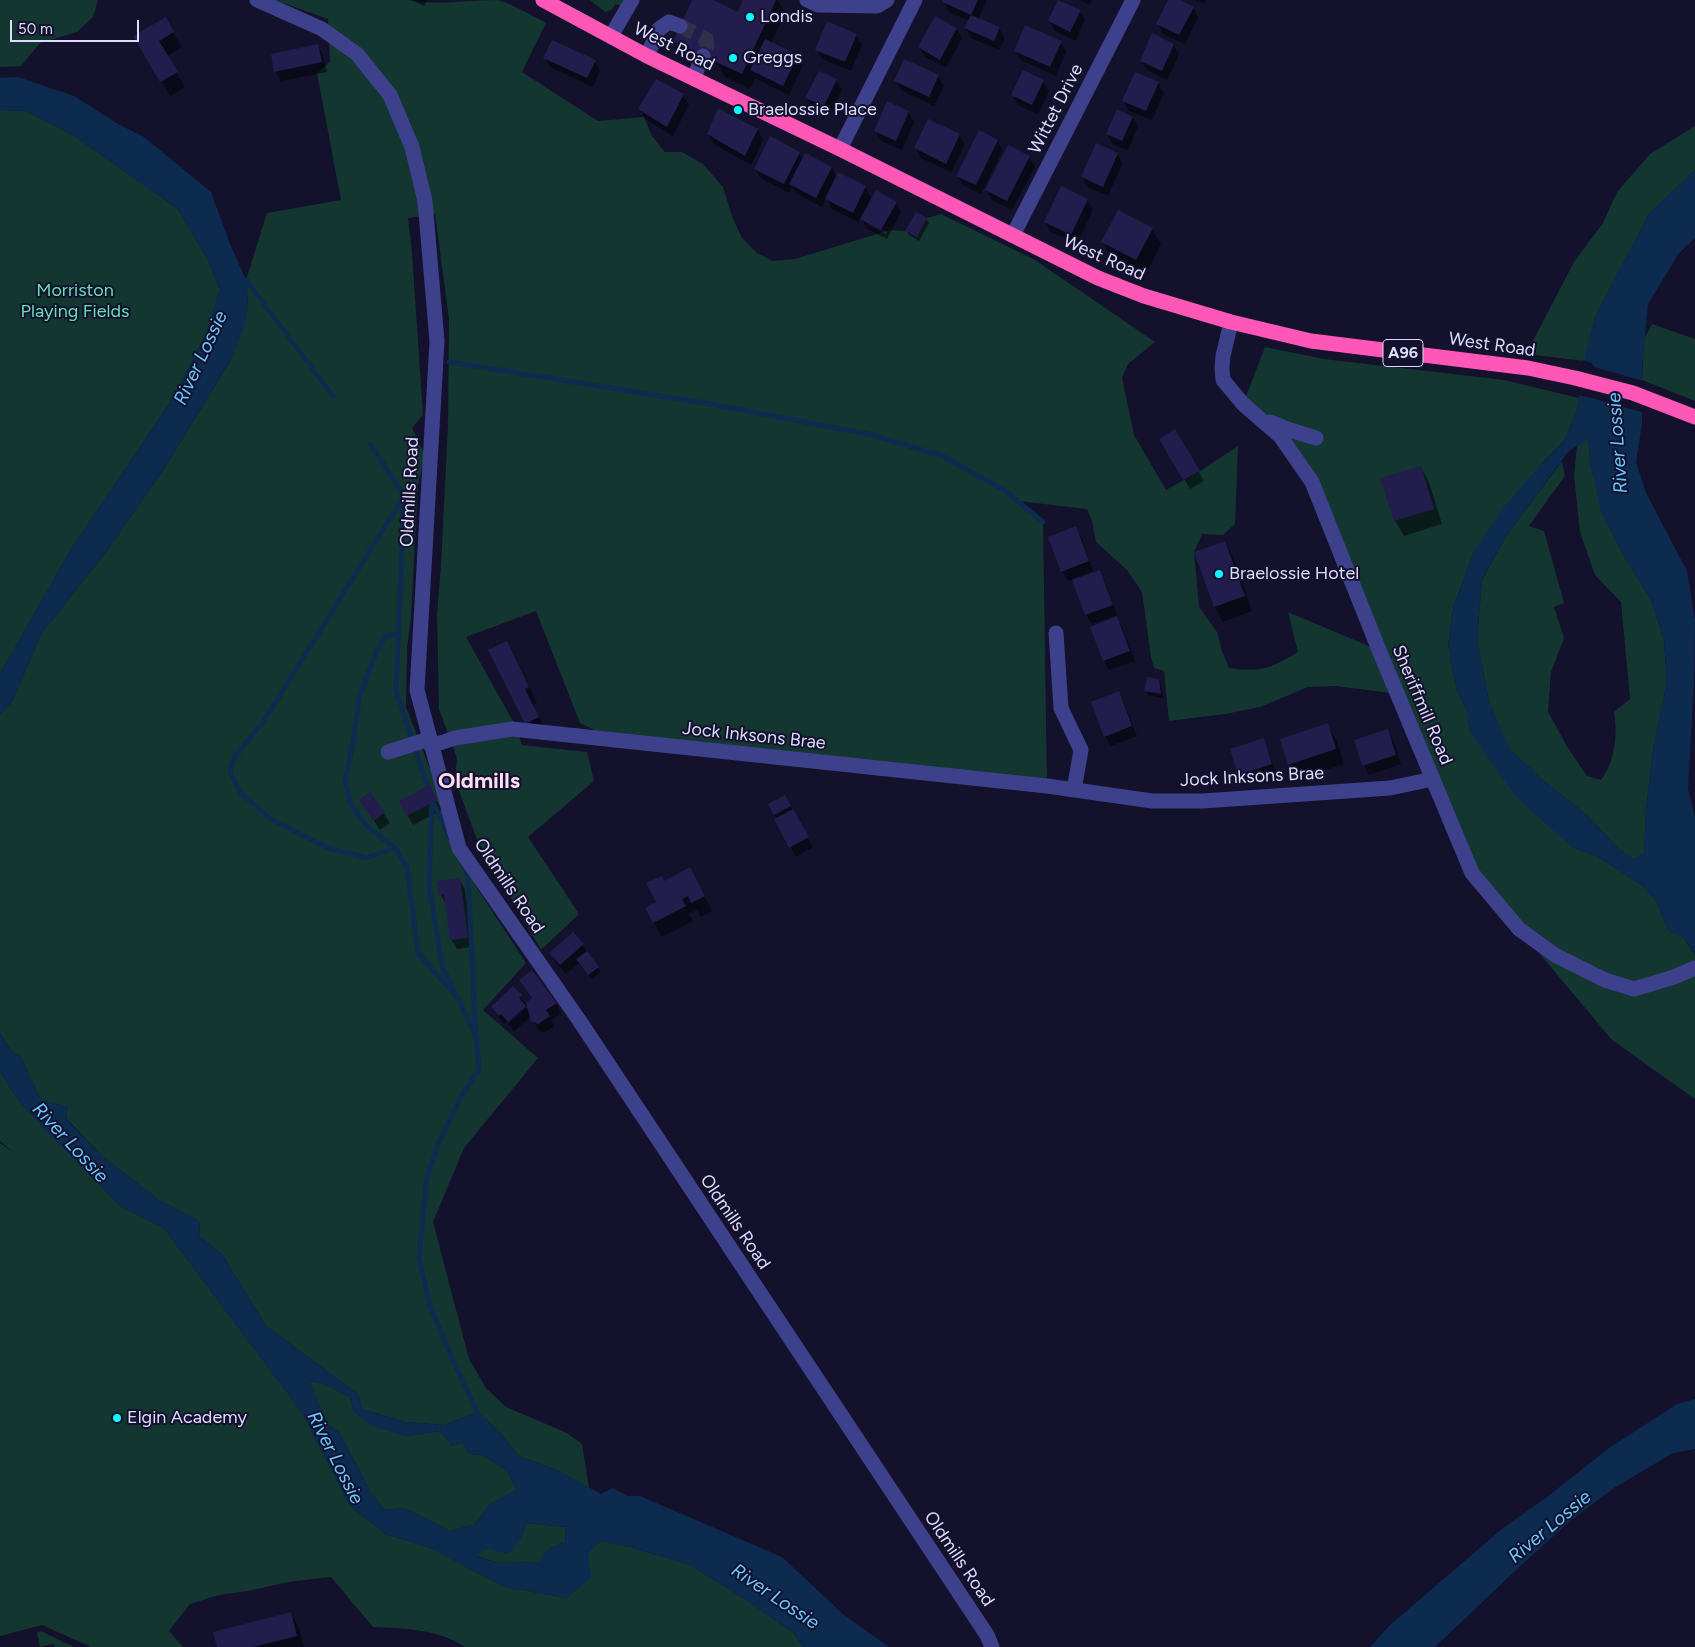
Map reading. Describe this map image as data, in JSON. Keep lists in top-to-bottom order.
{
  "streets": {
    "highway": ["West Road", "A96"],
    "street": [
      "Wittet Drive",
      "Oldmills Road",
      "Sheriffmill Road",
      "Jock Inksons Brae"
    ]
  },
  "crossings": [
    ["West Road", "Wittet Drive"],
    ["West Road", "Sheriffmill Road"],
    ["Oldmills Road", "Jock Inksons Brae"],
    ["Sheriffmill Road", "Jock Inksons Brae"]
  ],
  "districts": ["Oldmills"],
  "water": ["River Lossie"],
  "parks": ["Morriston Playing Fields"],
  "places": [
    "Londis",
    "Greggs",
    "Braelossie Place",
    "Braelossie Hotel",
    "Elgin Academy"
  ],
  "scale_bar": "50 m"
}
